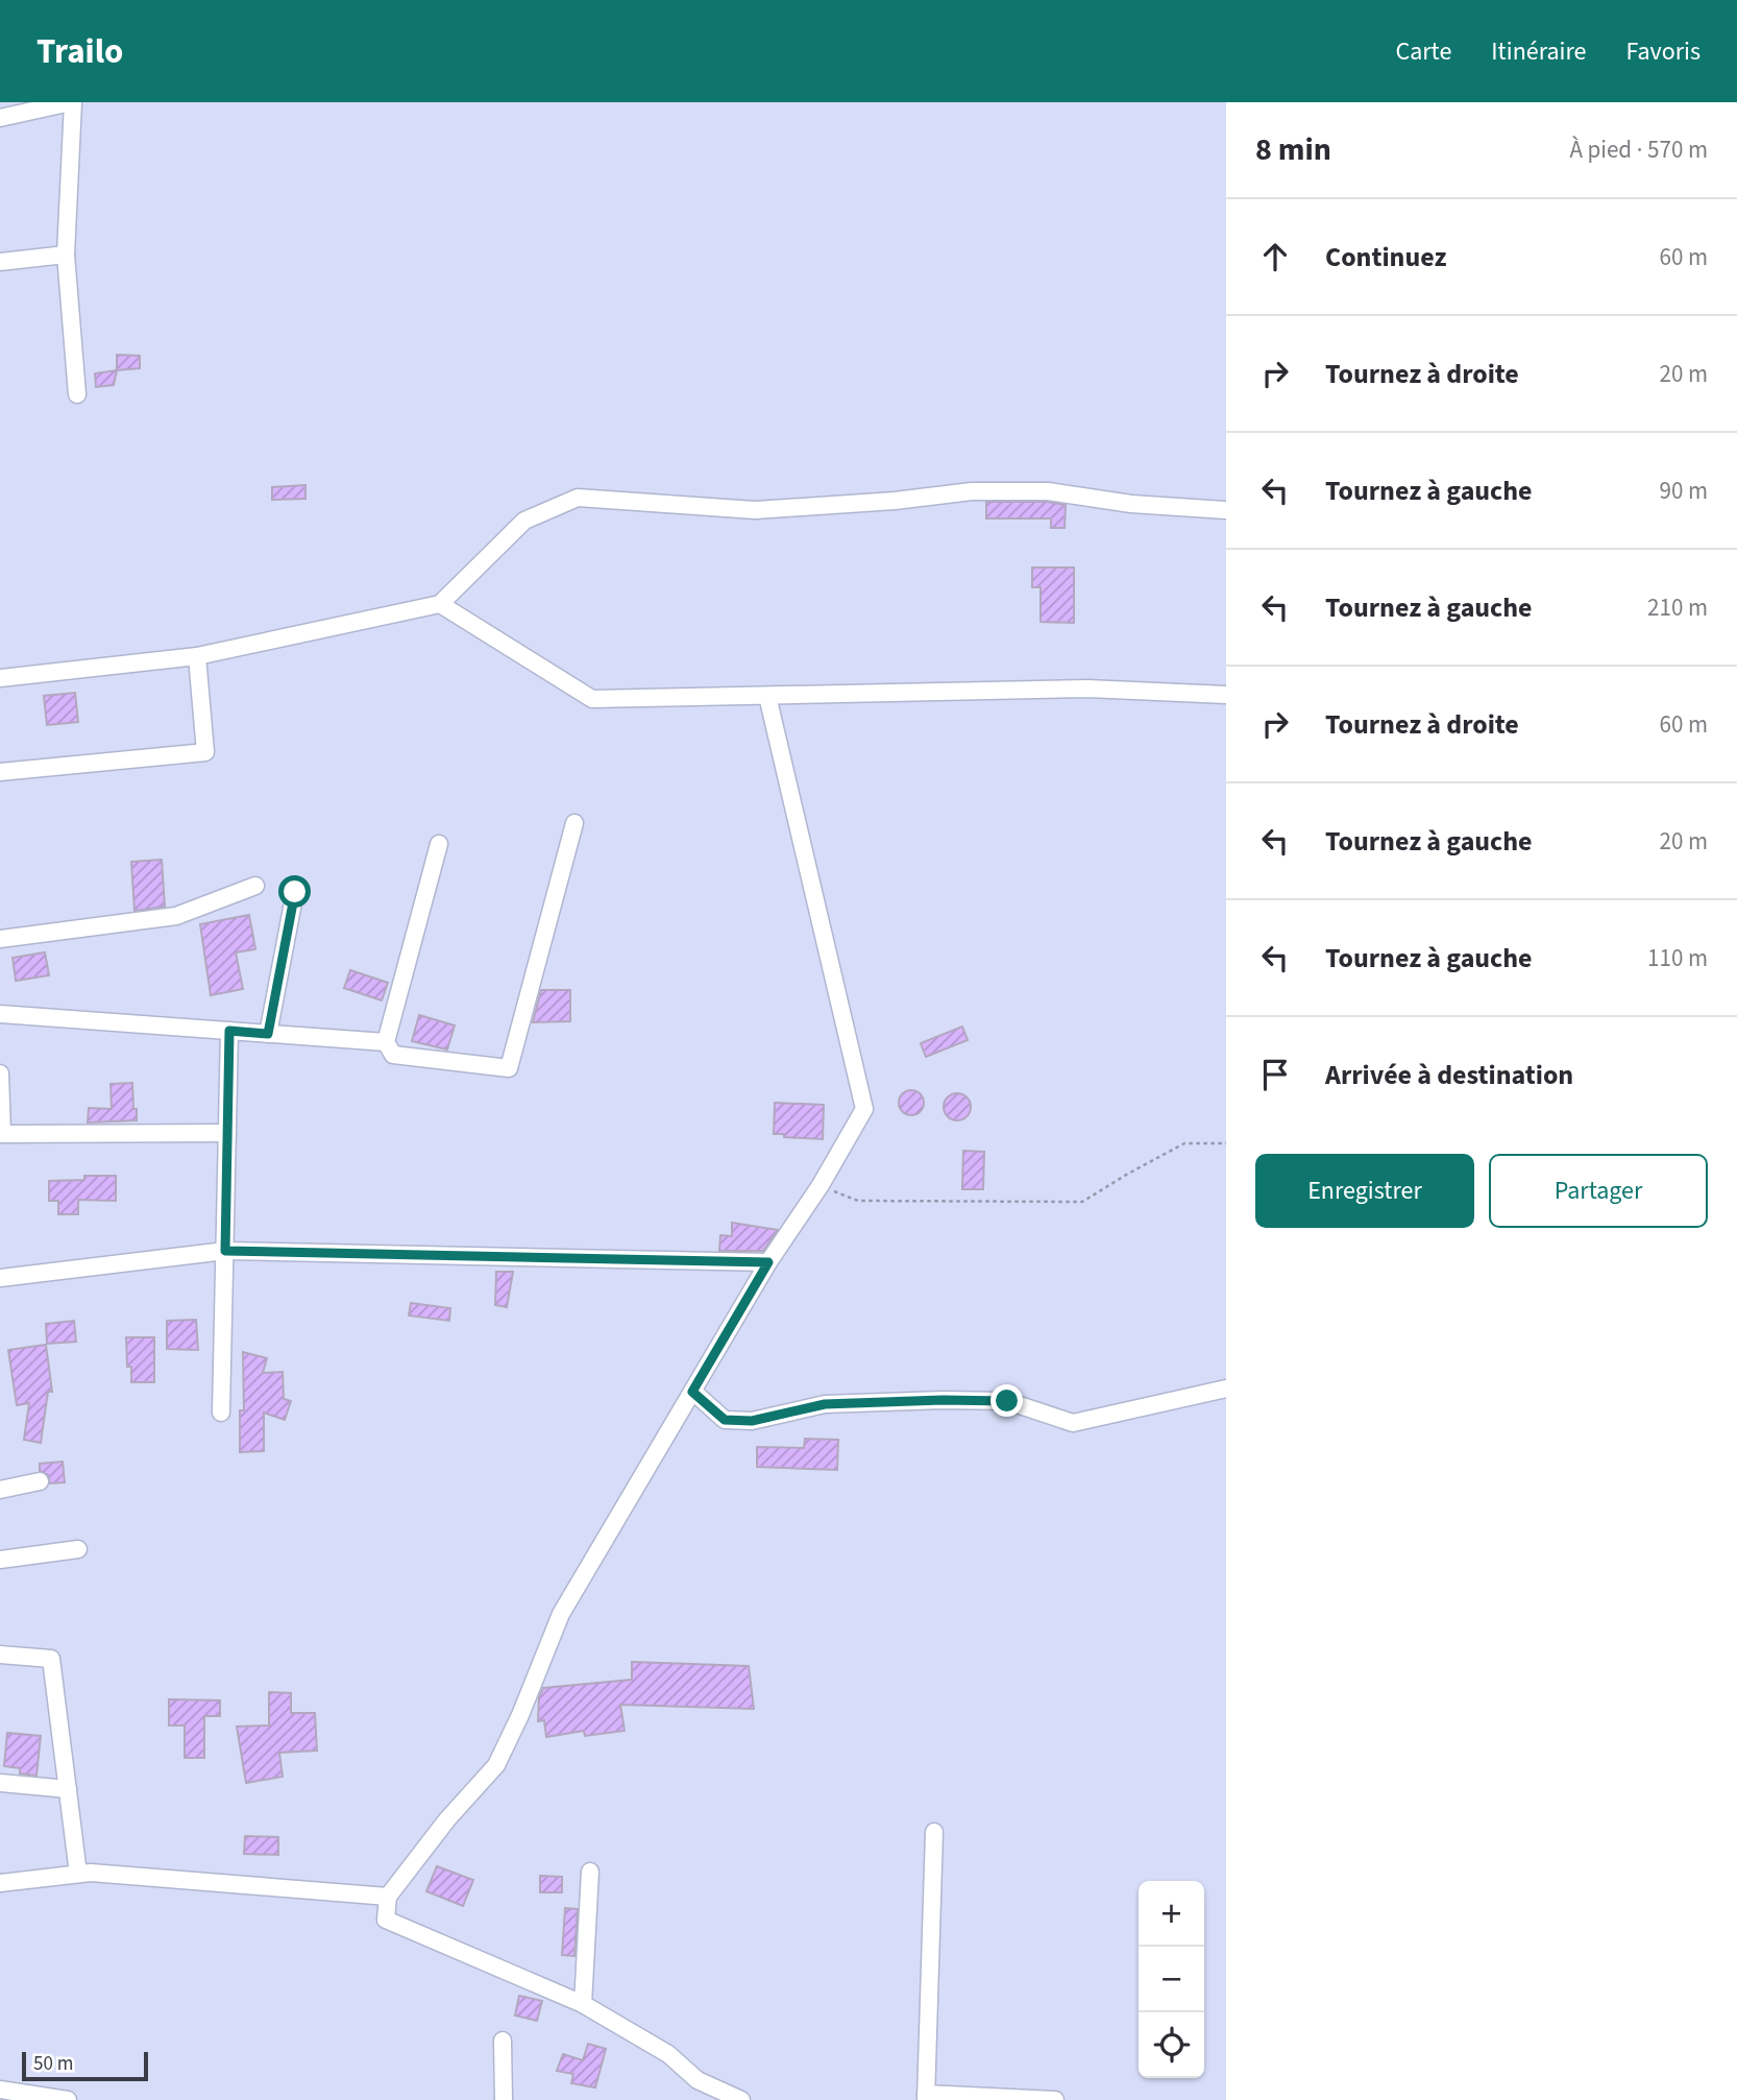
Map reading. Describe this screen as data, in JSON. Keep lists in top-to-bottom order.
{
  "scale_bar": "50 m",
  "page": {
    "header": "Trailo",
    "nav": ["Carte", "Itinéraire", "Favoris"],
    "heading": ["8 min", "À pied · 570 m"],
    "list": [
      ["Continuez", "60 m"],
      ["Tournez à droite", "20 m"],
      ["Tournez à gauche", "90 m"],
      ["Tournez à gauche", "210 m"],
      ["Tournez à droite", "60 m"],
      ["Tournez à gauche", "20 m"],
      ["Tournez à gauche", "110 m"],
      "Arrivée à destination"
    ],
    "buttons": ["Enregistrer", "Partager"],
    "map_buttons": ["+", "−"],
    "scale": "50 m"
  }
}
